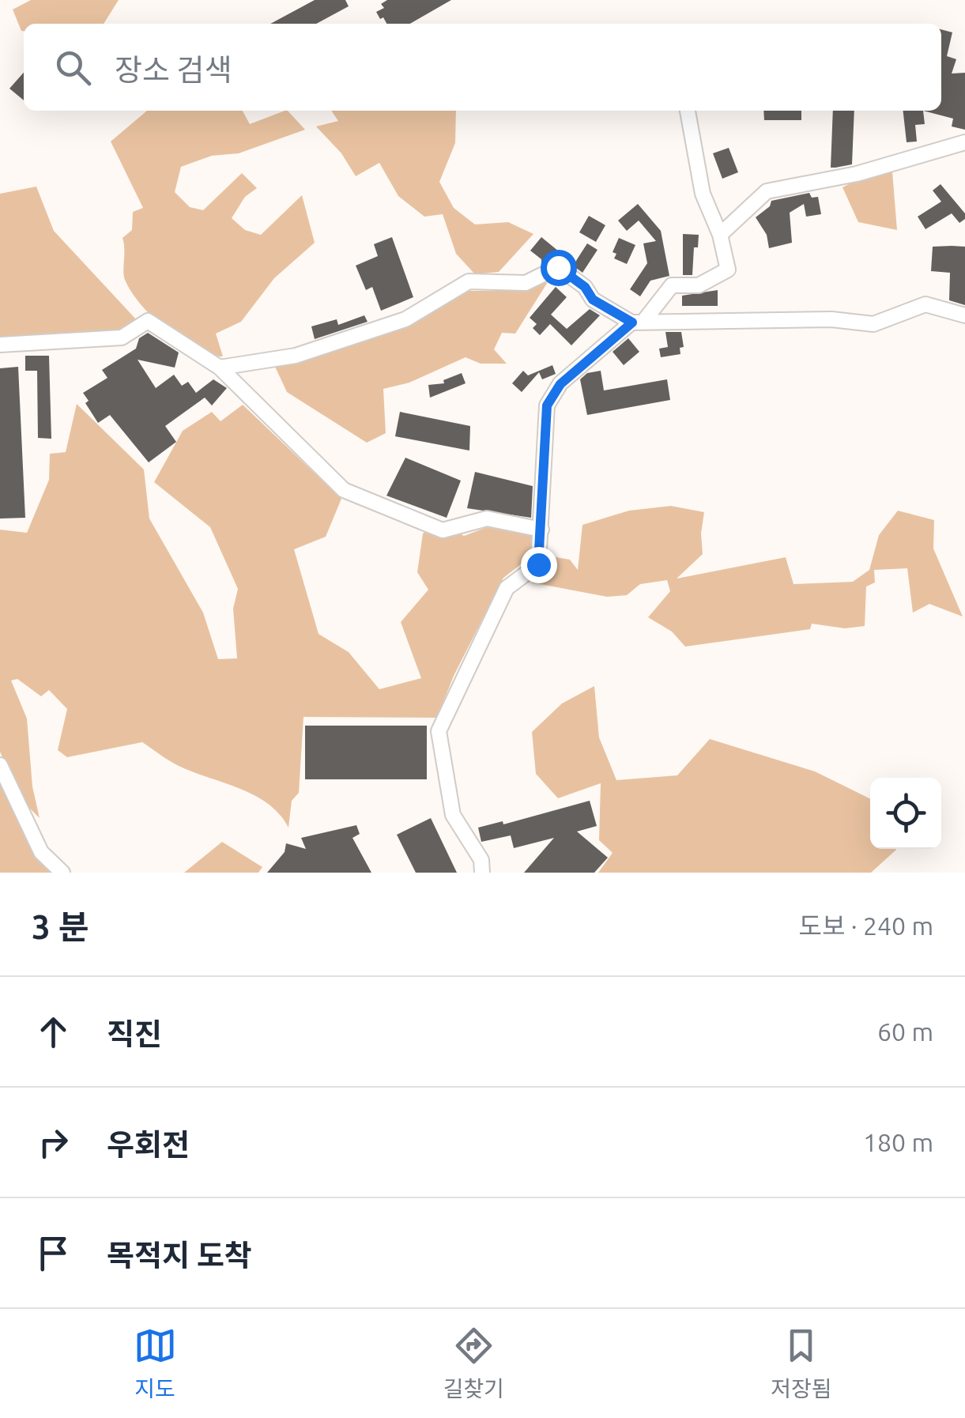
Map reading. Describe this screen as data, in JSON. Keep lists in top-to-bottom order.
{
  "page": {
    "search": "장소 검색",
    "heading": ["3 분", "도보 · 240 m"],
    "list": [
      ["직진", "60 m"],
      ["우회전", "180 m"],
      "목적지 도착"
    ],
    "nav": ["지도", "길찾기", "저장됨"]
  }
}
